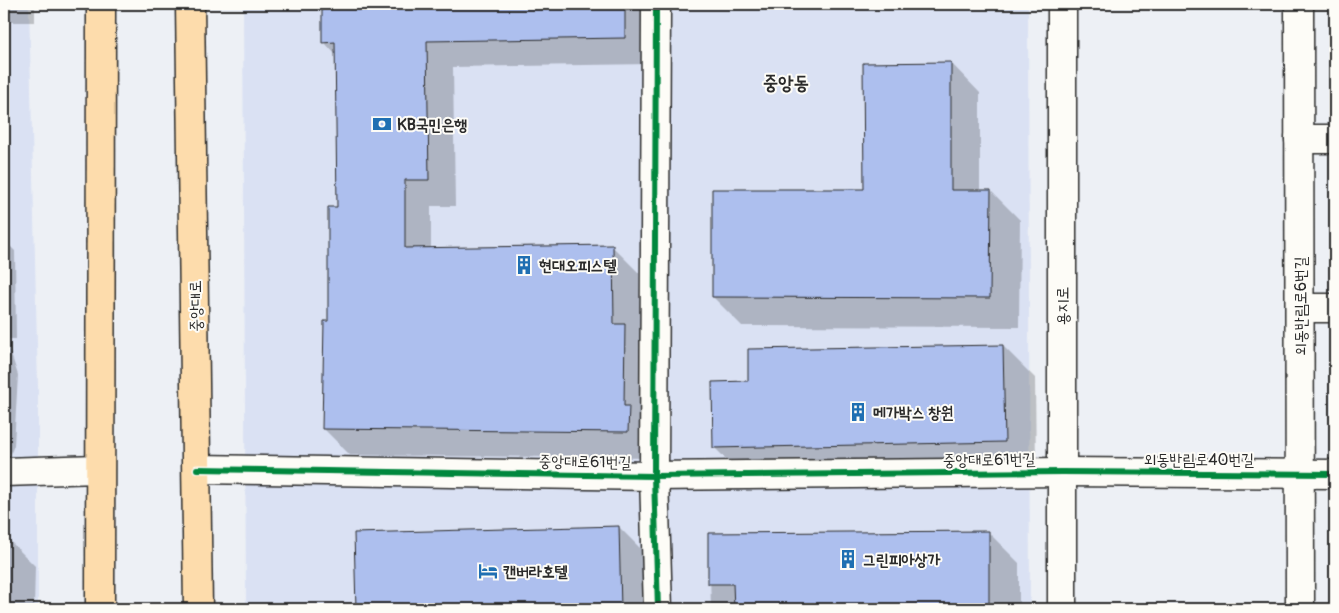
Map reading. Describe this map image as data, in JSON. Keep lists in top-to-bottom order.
{
  "streets": {
    "main road": ["중앙대로"],
    "street": [
      "용지로",
      "외동반림로6번길",
      "중앙대로61번길",
      "외동반림로40번길"
    ]
  },
  "crossings": [
    ["중앙대로", "중앙대로61번길"],
    ["용지로", "중앙대로61번길"],
    ["용지로", "외동반림로40번길"],
    ["외동반림로6번길", "외동반림로40번길"],
    ["중앙대로61번길", "외동반림로40번길"]
  ],
  "districts": ["중앙동"],
  "places": {
    "bank": ["KB국민은행"],
    "building": ["현대오피스텔", "메가박스 창원", "그린피아상가"],
    "hotel": ["캔버라호텔"]
  }
}
